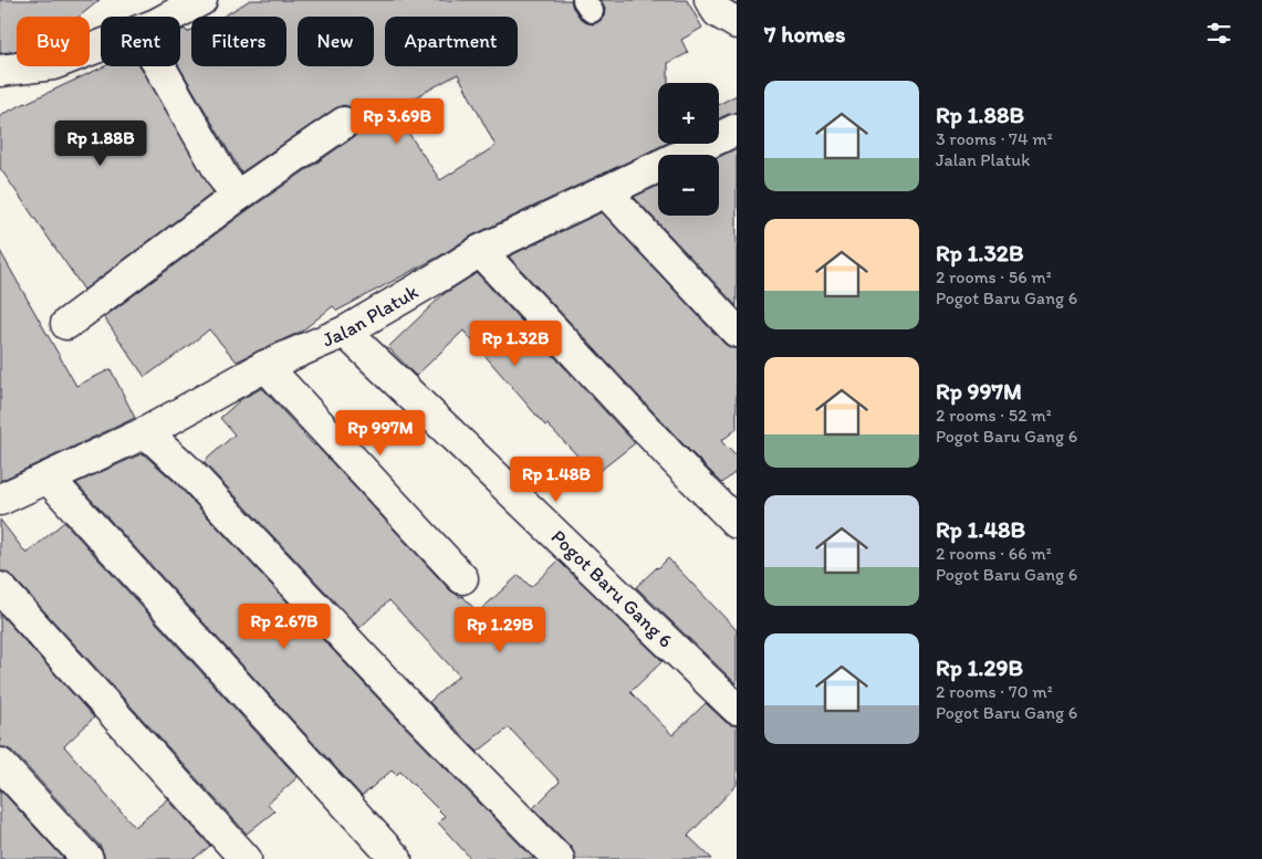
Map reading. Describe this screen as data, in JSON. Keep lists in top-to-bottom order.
{
  "streets": {
    "street": ["Jalan Platuk", "Pogot Baru Gang 6"]
  },
  "crossings": [
    ["Jalan Platuk", "Pogot Baru Gang 6"]
  ],
  "page": {
    "heading": "7 homes",
    "chip": [
      "Buy",
      "Rent",
      "Filters",
      "New",
      "Apartment"
    ],
    "list": [
      {
        "name": "Rp 1.88B",
        "note": "3 rooms · 74 m² · Jalan Platuk"
      },
      {
        "name": "Rp 1.32B",
        "note": "2 rooms · 56 m² · Pogot Baru Gang 6"
      },
      {
        "name": "Rp 997M",
        "note": "2 rooms · 52 m² · Pogot Baru Gang 6"
      },
      {
        "name": "Rp 1.48B",
        "note": "2 rooms · 66 m² · Pogot Baru Gang 6"
      },
      {
        "name": "Rp 1.29B",
        "note": "2 rooms · 70 m² · Pogot Baru Gang 6"
      }
    ],
    "map_buttons": ["+", "−"],
    "price": [
      "Rp 3.69B",
      "Rp 1.88B",
      "Rp 1.32B",
      "Rp 997M",
      "Rp 1.48B",
      "Rp 2.67B",
      "Rp 1.29B"
    ]
  }
}
